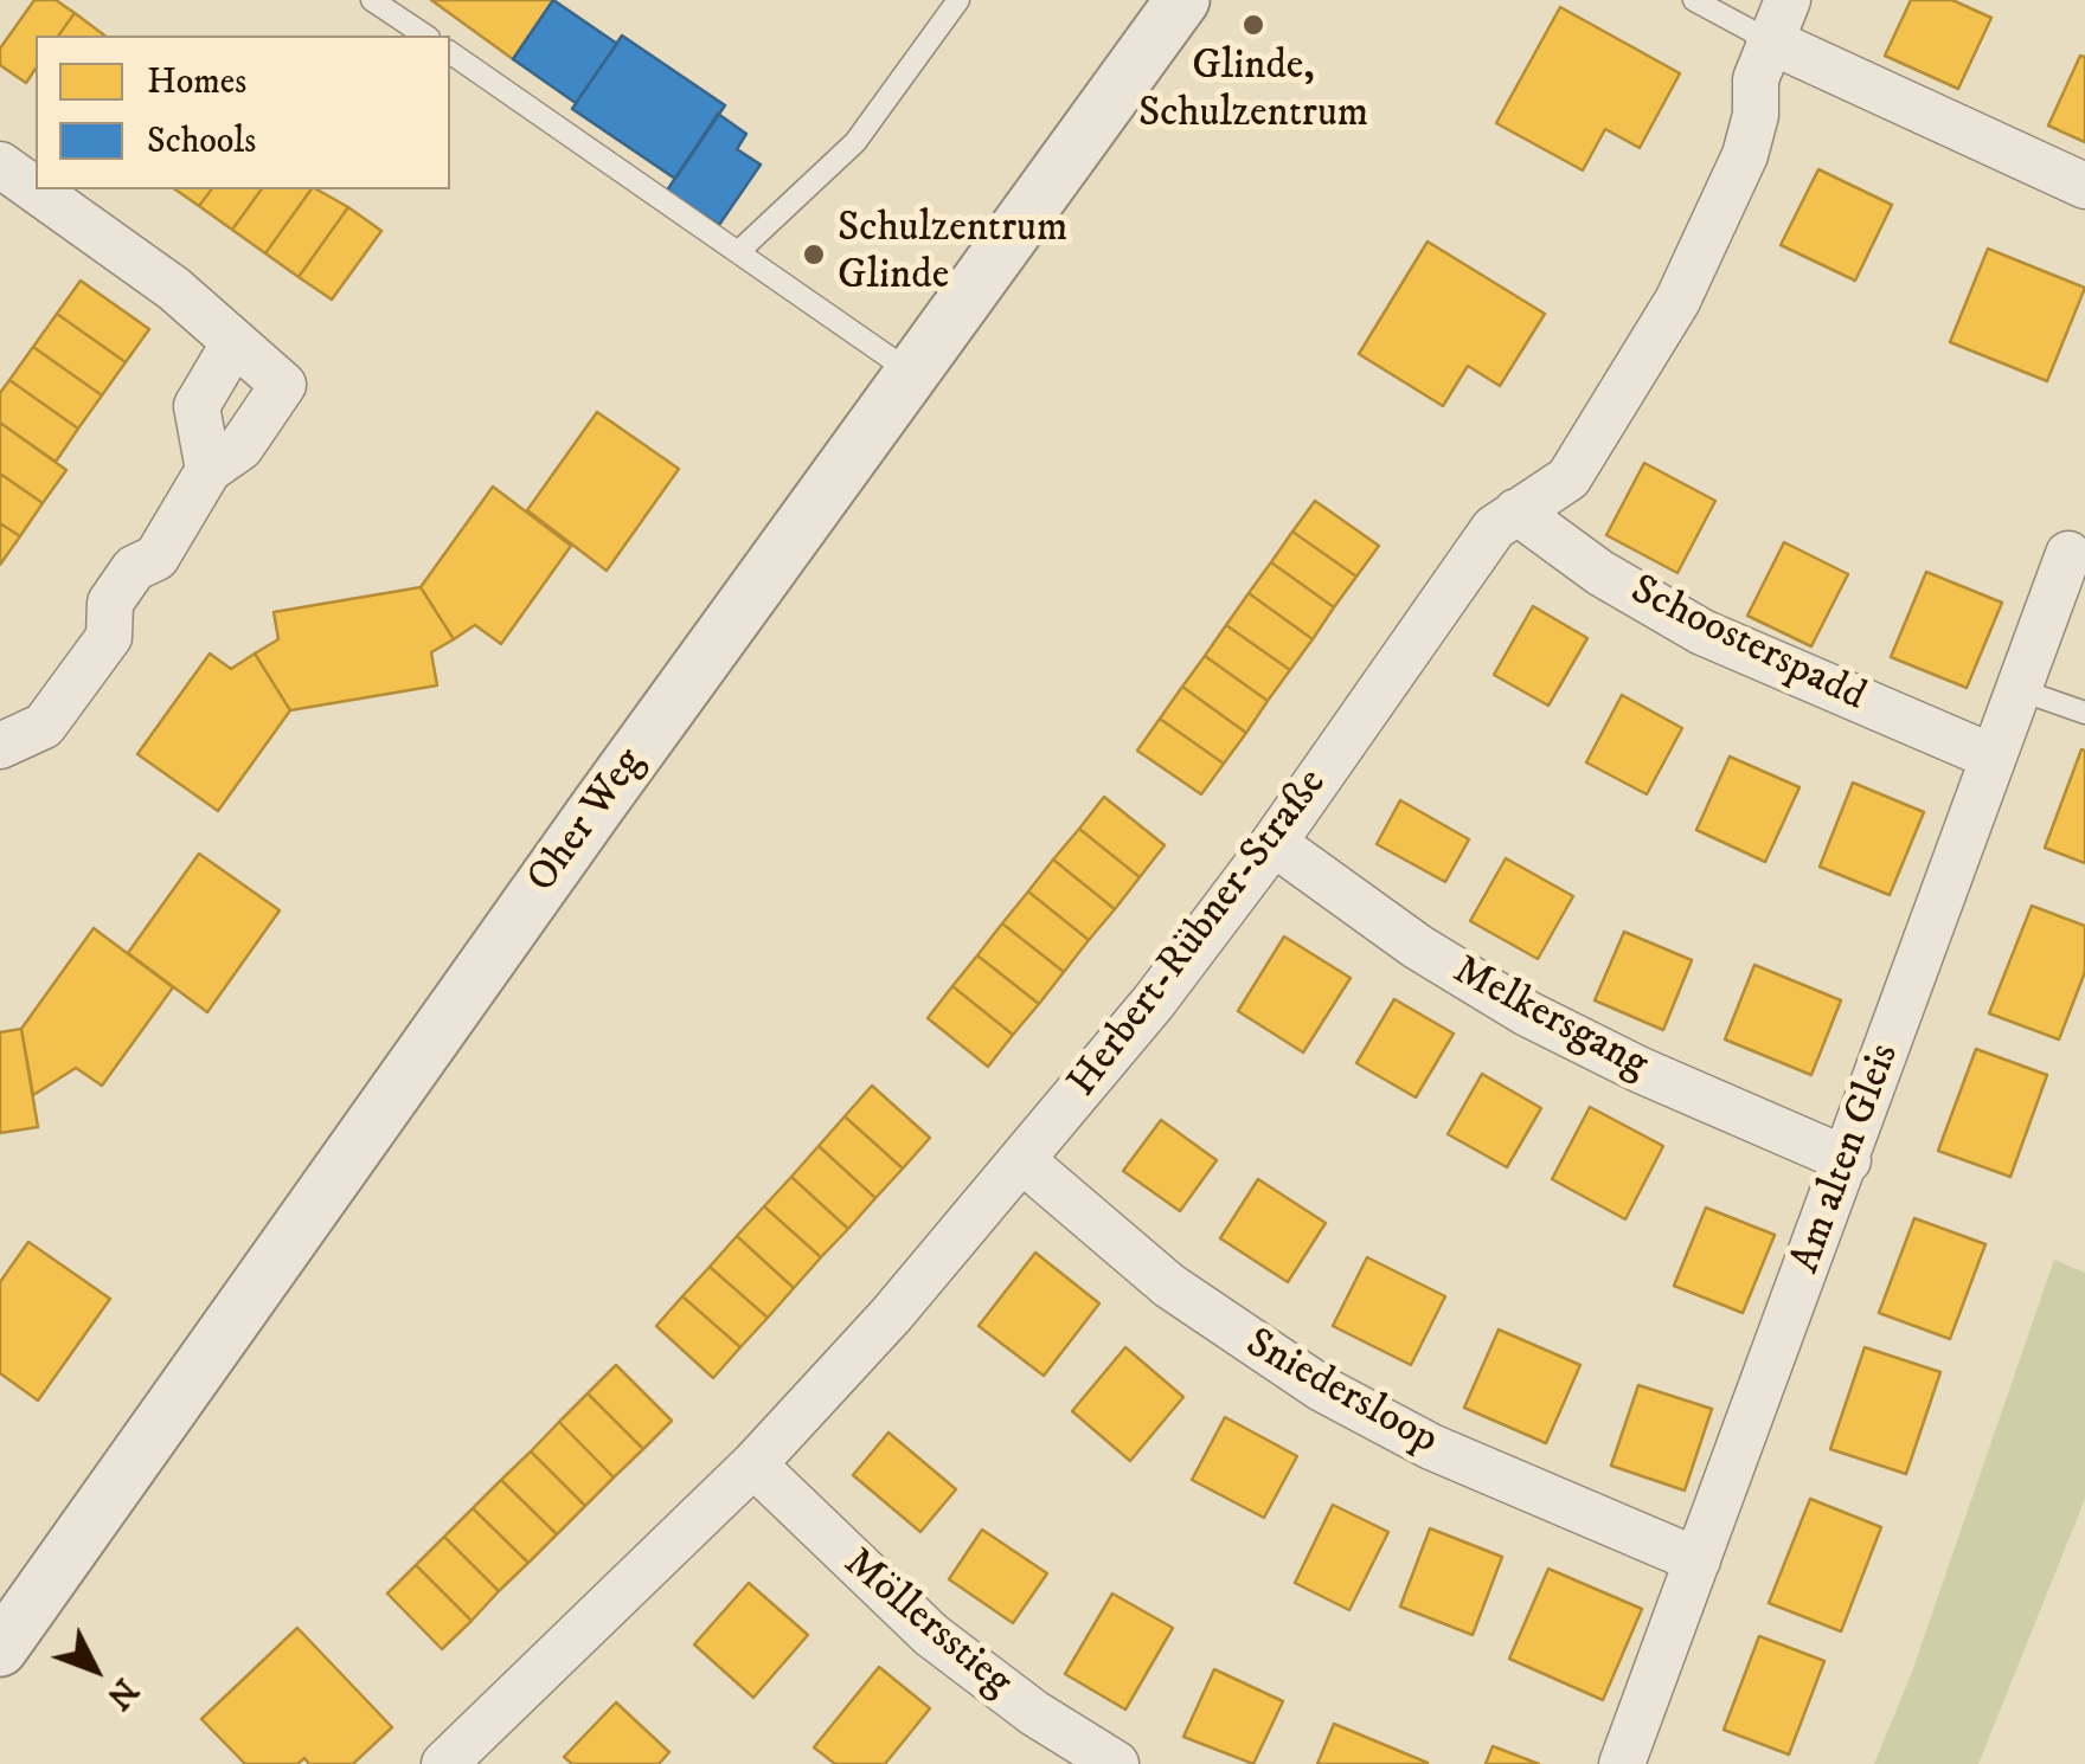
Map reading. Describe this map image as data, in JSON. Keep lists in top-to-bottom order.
{
  "streets": {
    "street": [
      "Schoosterspadd",
      "Oher Weg",
      "Herbert-Rübner-Straße",
      "Melkersgang",
      "Am alten Gleis",
      "Sniedersloop",
      "Möllersstieg"
    ]
  },
  "crossings": [
    ["Schoosterspadd", "Herbert-Rübner-Straße"],
    ["Schoosterspadd", "Am alten Gleis"],
    ["Herbert-Rübner-Straße", "Melkersgang"],
    ["Herbert-Rübner-Straße", "Sniedersloop"],
    ["Herbert-Rübner-Straße", "Möllersstieg"],
    ["Melkersgang", "Am alten Gleis"],
    ["Am alten Gleis", "Sniedersloop"]
  ],
  "places": ["Glinde, Schulzentrum", "Schulzentrum Glinde"],
  "legend": ["Homes", "Schools"],
  "north": "bottom right"
}
